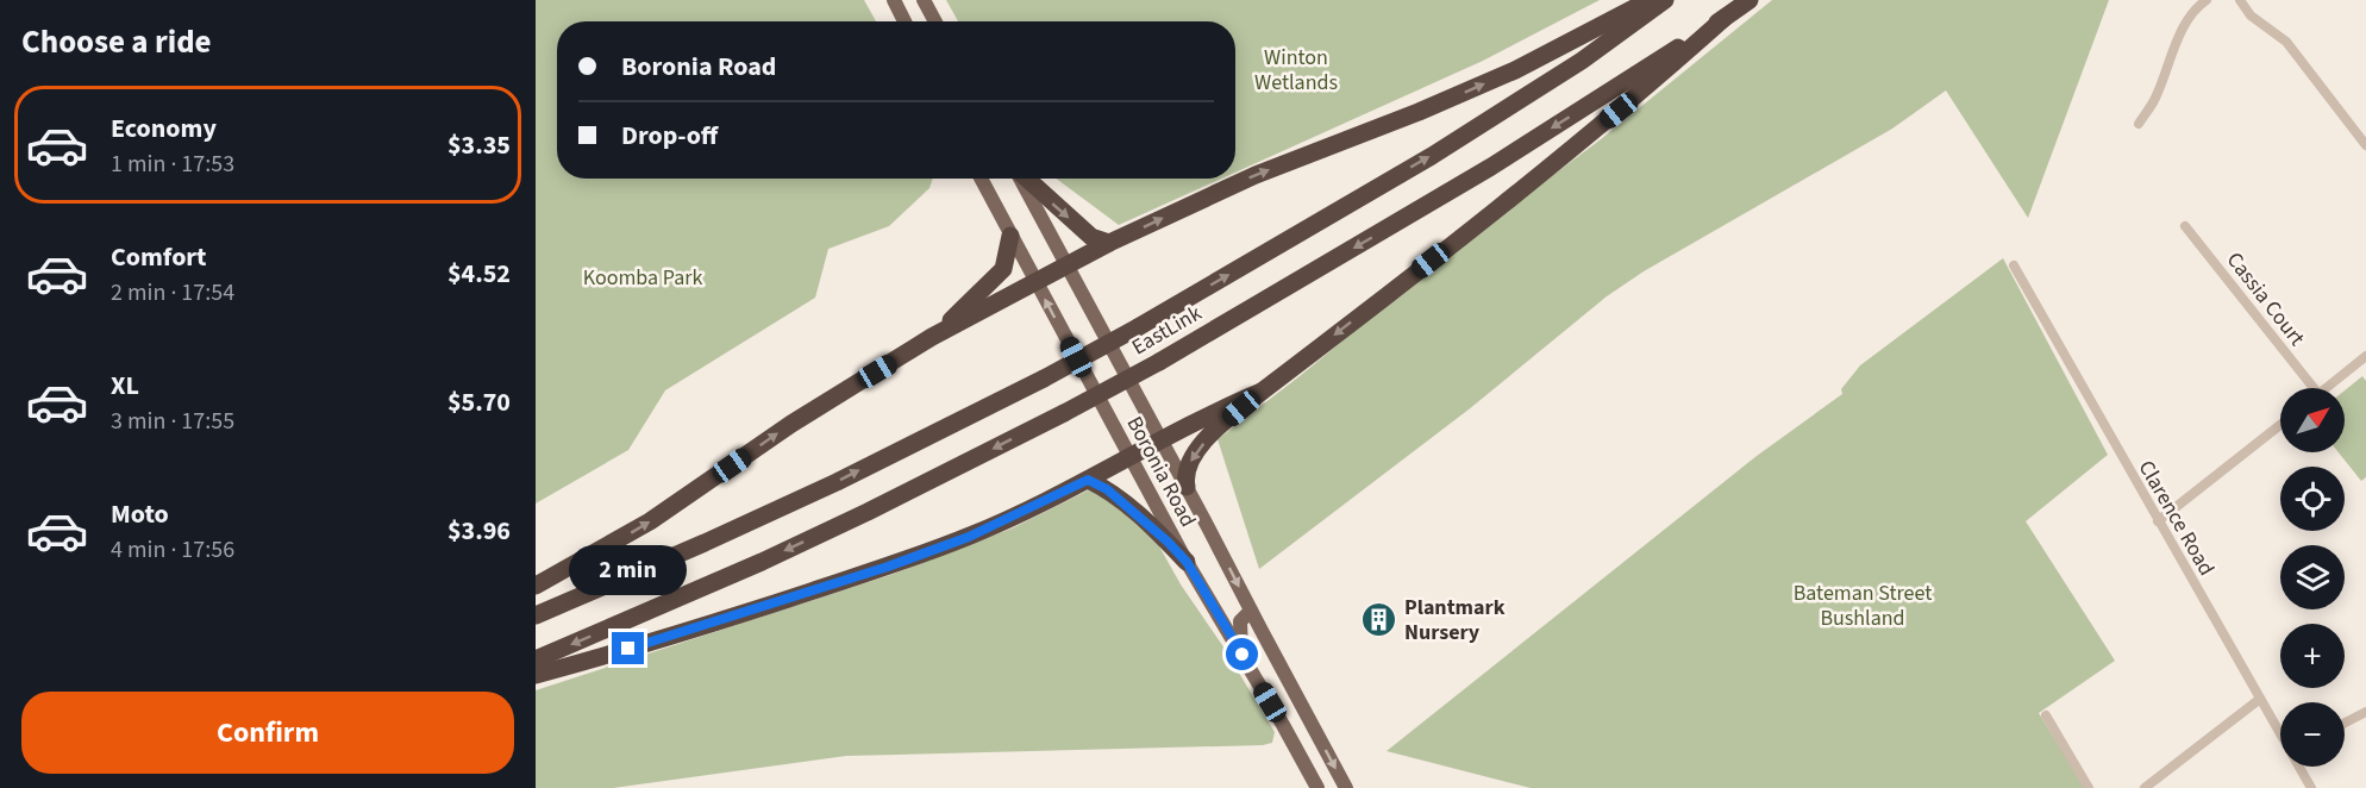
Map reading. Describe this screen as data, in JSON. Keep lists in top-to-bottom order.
{
  "streets": {
    "highway": ["EastLink"],
    "main road": ["Boronia Road"],
    "street": ["Cassia Court", "Clarence Road"]
  },
  "parks": ["Winton Wetlands", "Koomba Park", "Bateman Street Bushland"],
  "places": {
    "building": ["Plantmark Nursery"]
  },
  "north": "top right",
  "page": {
    "heading": "Choose a ride",
    "banner": ["Boronia Road", "Drop-off"],
    "list": [
      {
        "name": "Economy",
        "note": "1 min · 17:53",
        "value": "$3.35"
      },
      {
        "name": "Comfort",
        "note": "2 min · 17:54",
        "value": "$4.52"
      },
      {
        "name": "XL",
        "note": "3 min · 17:55",
        "value": "$5.70"
      },
      {
        "name": "Moto",
        "note": "4 min · 17:56",
        "value": "$3.96"
      }
    ],
    "map_buttons": ["+", "−"],
    "bubble": "2 min",
    "buttons": "Confirm"
  }
}
